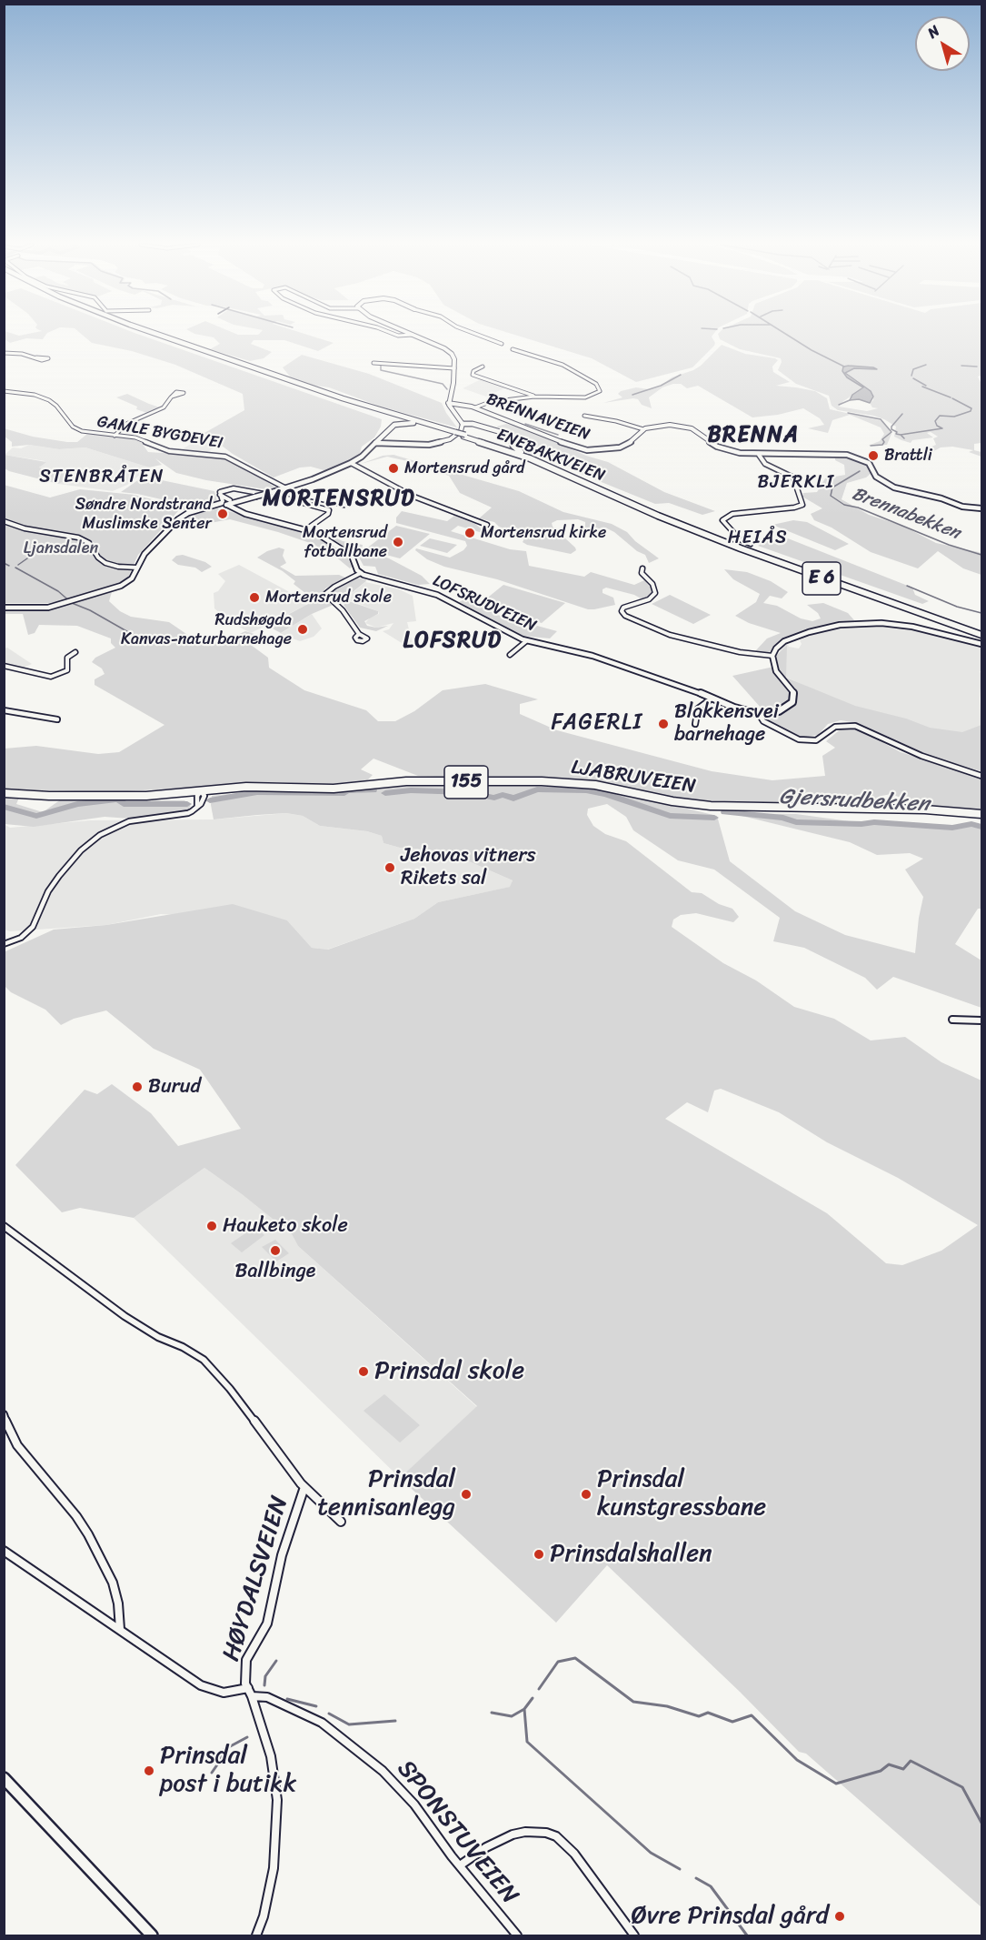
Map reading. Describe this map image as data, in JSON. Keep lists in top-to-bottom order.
{
  "streets": {
    "highway": ["ENEBAKKVEIEN", "E 6"],
    "main road": ["LJABRUVEIEN", "155"],
    "street": [
      "BRENNAVEIEN",
      "GAMLE BYGDEVEI",
      "LOFSRUDVEIEN",
      "HØYDALSVEIEN",
      "SPONSTUVEIEN"
    ]
  },
  "crossings": [
    ["ENEBAKKVEIEN", "E 6"],
    ["HØYDALSVEIEN", "SPONSTUVEIEN"]
  ],
  "districts": [
    "BRENNA",
    "STENBRÅTEN",
    "BJERKLI",
    "MORTENSRUD",
    "HEIÅS",
    "LOFSRUD",
    "FAGERLI"
  ],
  "water": ["Brennabekken", "Gjersrudbekken"],
  "parks": ["Ljansdalen"],
  "places": [
    "Brattli",
    "Mortensrud gård",
    "Søndre Nordstrand Muslimske Senter",
    "Mortensrud kirke",
    "Mortensrud fotballbane",
    "Mortensrud skole",
    "Rudshøgda Kanvas-naturbarnehage",
    "Blakkensvei barnehage",
    "Jehovas vitners Rikets sal",
    "Burud",
    "Hauketo skole",
    "Ballbinge",
    "Prinsdal skole",
    "Prinsdal tennisanlegg",
    "Prinsdal kunstgressbane",
    "Prinsdalshallen",
    "Prinsdal post i butikk",
    "Øvre Prinsdal gård"
  ],
  "north": "top left"
}
